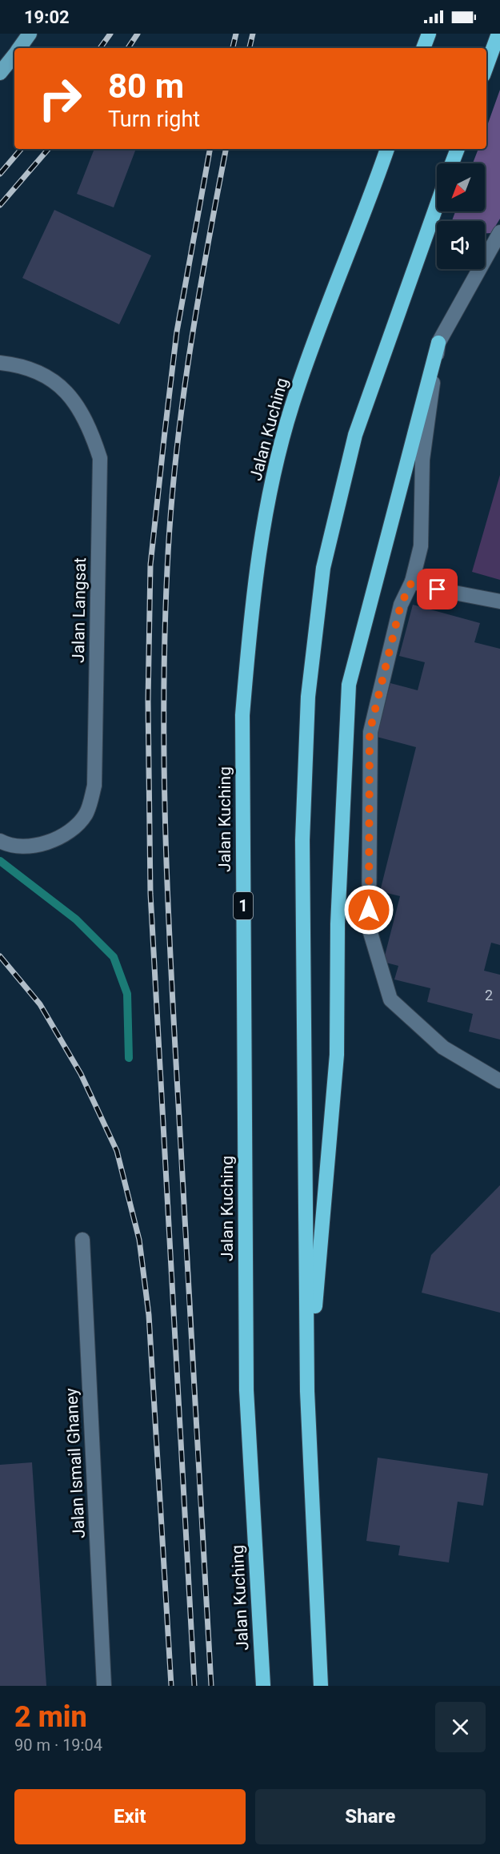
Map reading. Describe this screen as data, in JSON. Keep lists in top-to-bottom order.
{
  "streets": {
    "highway": ["Jalan Kuching", "1"],
    "street": ["Jalan Langsat", "Jalan Ismail Ghaney"]
  },
  "house_numbers": ["2"],
  "north": "bottom left",
  "page": {
    "status": "19:02",
    "turn": ["80 m", "Turn right"],
    "heading": ["2 min", "90 m · 19:04"],
    "buttons": ["Exit", "Share"]
  }
}
